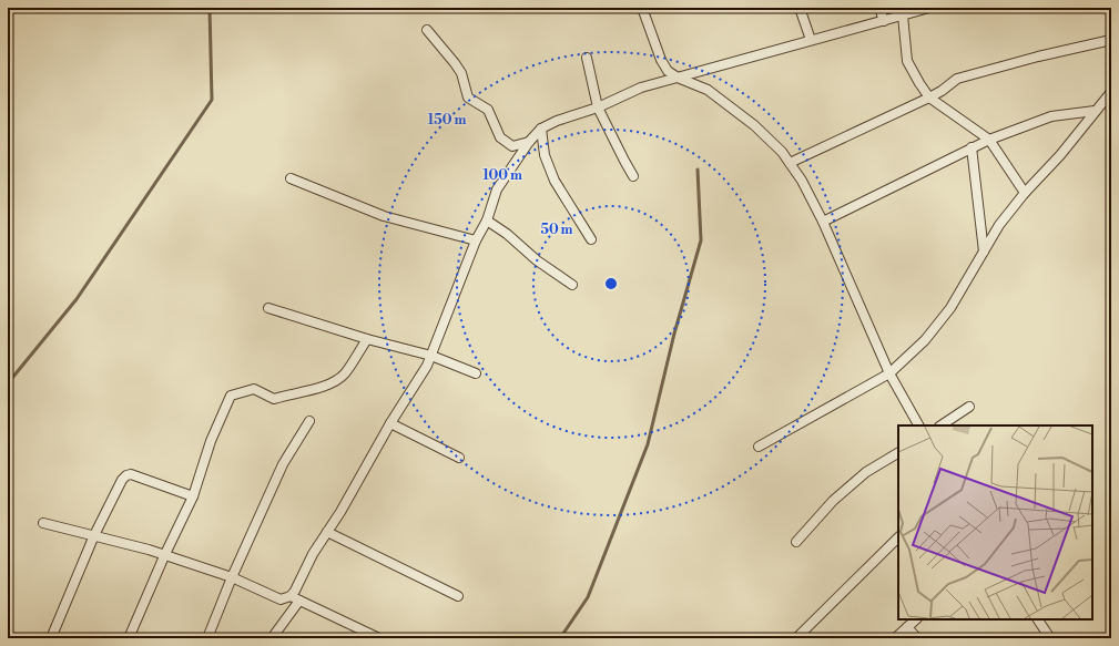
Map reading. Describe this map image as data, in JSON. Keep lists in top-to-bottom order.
{
  "rings": ["150 m", "100 m", "50 m"]
}
